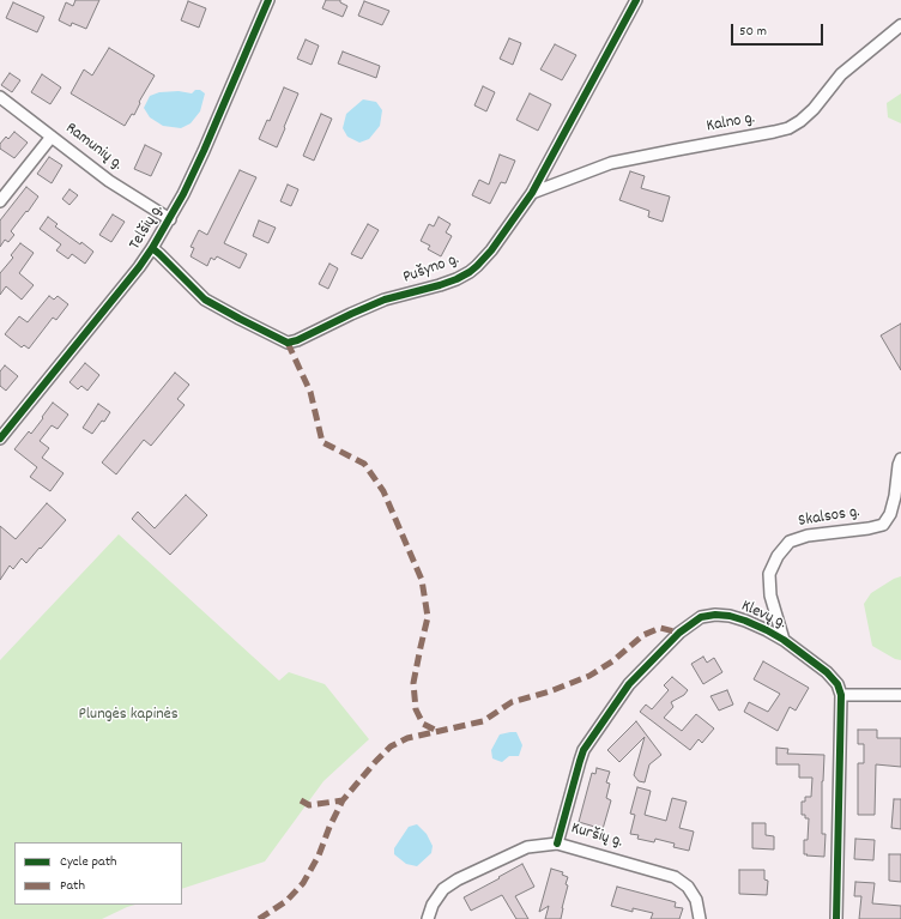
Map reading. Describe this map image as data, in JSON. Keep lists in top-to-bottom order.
{
  "streets": {
    "street": [
      "Kalno g.",
      "Ramunių g.",
      "Telšių g.",
      "Pušyno g.",
      "Skalsos g.",
      "Klevų g.",
      "Kuršių g."
    ]
  },
  "crossings": [
    ["Kalno g.", "Pušyno g."],
    ["Ramunių g.", "Telšių g."],
    ["Telšių g.", "Pušyno g."],
    ["Skalsos g.", "Klevų g."],
    ["Klevų g.", "Kuršių g."]
  ],
  "parks": ["Plungės kapinės"],
  "legend": ["Cycle path", "Path"],
  "scale_bar": "50 m"
}
